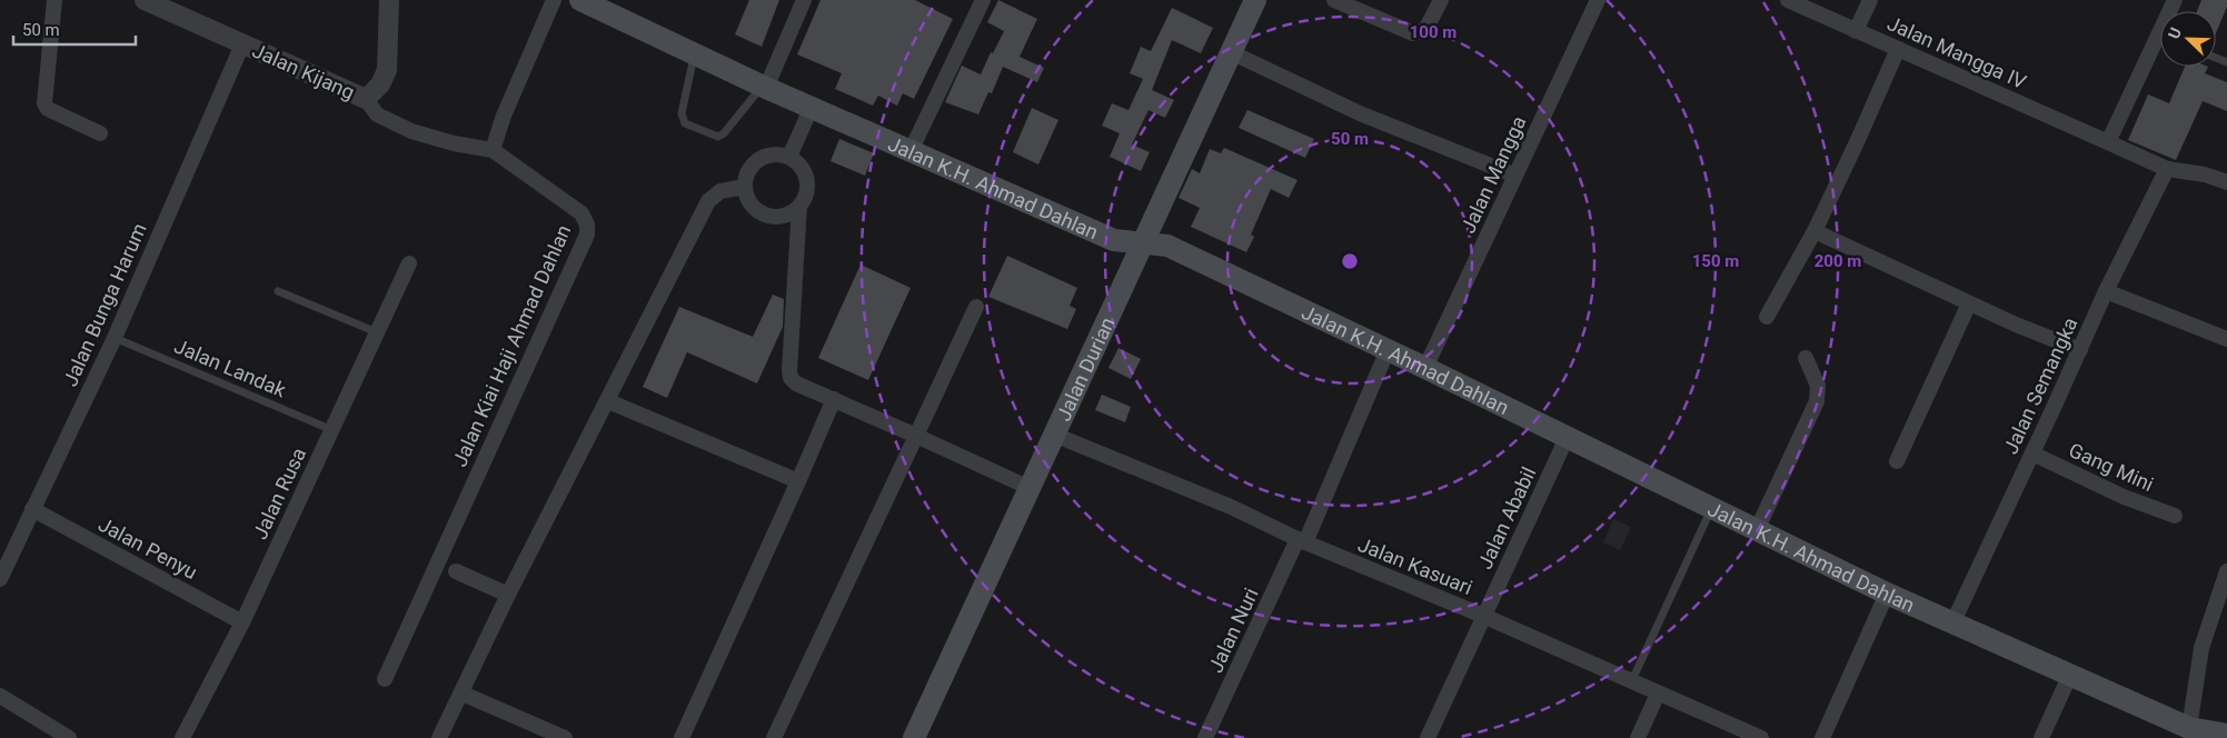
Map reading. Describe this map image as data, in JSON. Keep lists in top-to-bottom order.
{
  "streets": {
    "main road": ["Jalan K.H. Ahmad Dahlan", "Jalan Durian"],
    "street": [
      "Jalan Mangga IV",
      "Jalan Kijang",
      "Jalan Mangga",
      "Jalan Bunga Harum",
      "Jalan Kiai Haji Ahmad Dahlan",
      "Jalan Semangka",
      "Gang Mini",
      "Jalan Rusa",
      "Jalan Ababil",
      "Jalan Penyu",
      "Jalan Kasuari",
      "Jalan Nuri"
    ],
    "lane": ["Jalan Landak"]
  },
  "crossings": [
    ["Jalan Kijang", "Jalan Bunga Harum"],
    ["Jalan Mangga", "Jalan K.H. Ahmad Dahlan"],
    ["Jalan K.H. Ahmad Dahlan", "Jalan Durian"],
    ["Jalan K.H. Ahmad Dahlan", "Jalan Semangka"],
    ["Jalan K.H. Ahmad Dahlan", "Jalan Ababil"],
    ["Jalan K.H. Ahmad Dahlan", "Jalan Nuri"],
    ["Jalan Bunga Harum", "Jalan Landak"],
    ["Jalan Bunga Harum", "Jalan Penyu"],
    ["Jalan Landak", "Jalan Rusa"],
    ["Jalan Durian", "Jalan Kasuari"],
    ["Jalan Semangka", "Gang Mini"],
    ["Jalan Rusa", "Jalan Penyu"],
    ["Jalan Ababil", "Jalan Kasuari"],
    ["Jalan Kasuari", "Jalan Nuri"]
  ],
  "scale_bar": "50 m",
  "north": "top left",
  "rings": [
    "100 m",
    "50 m",
    "150 m",
    "200 m"
  ]
}
